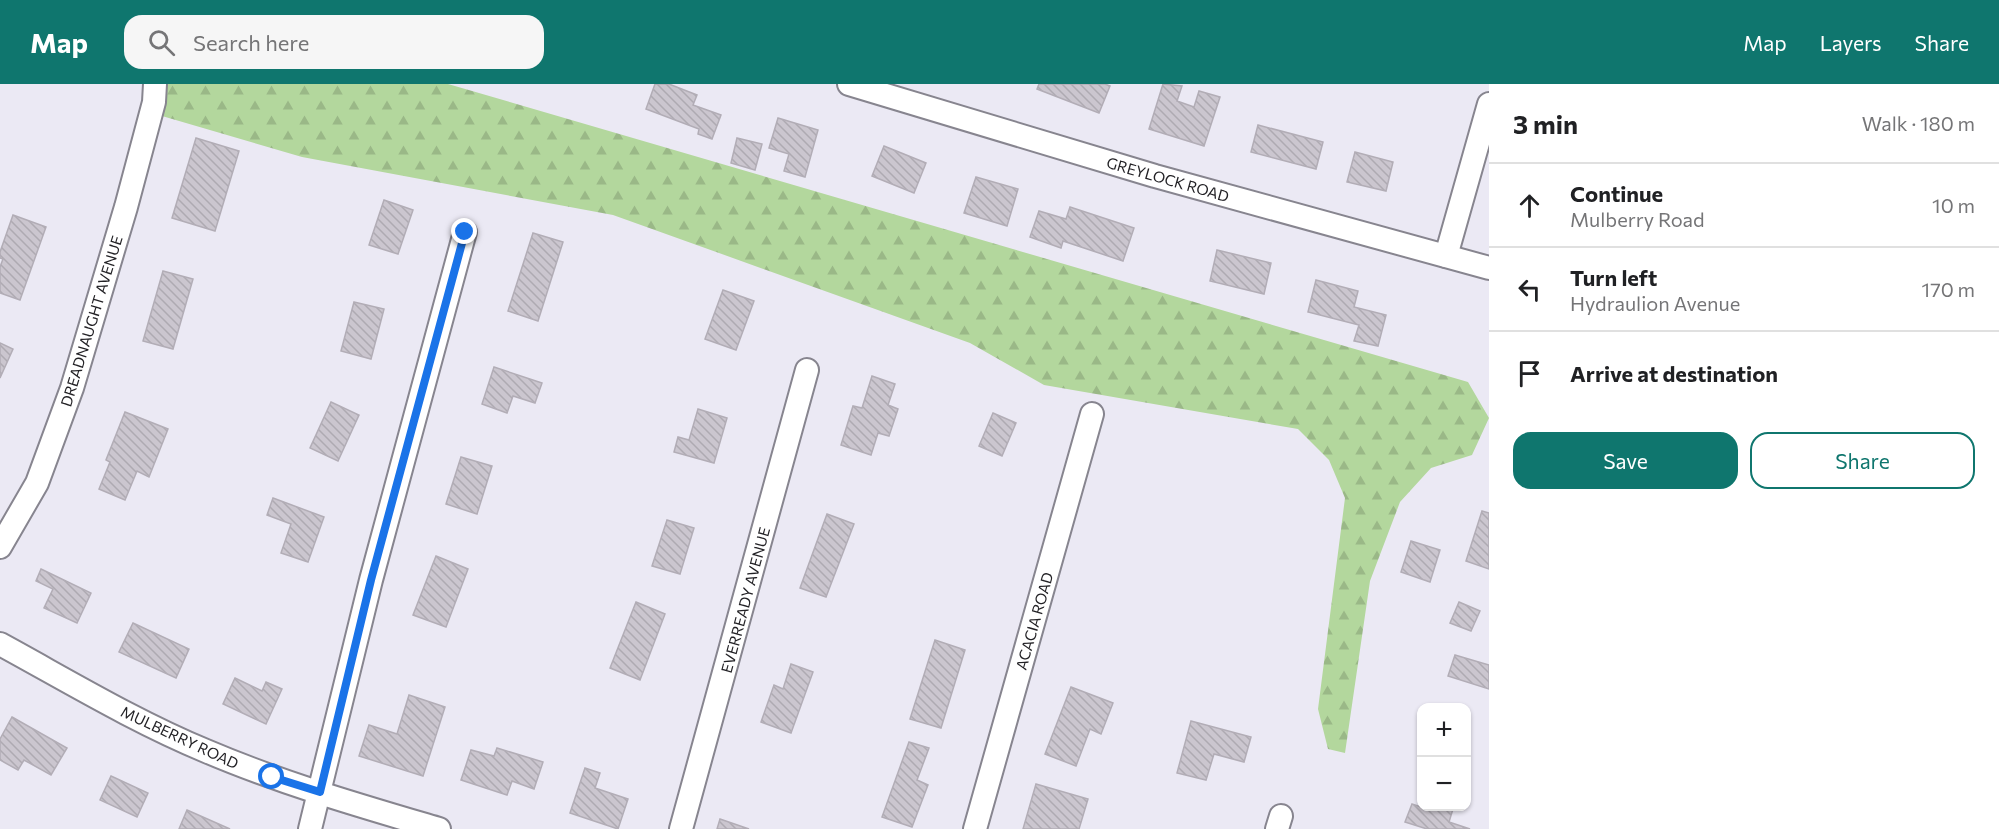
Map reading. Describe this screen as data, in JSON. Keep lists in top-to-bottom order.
{
  "streets": {
    "street": [
      "GREYLOCK ROAD",
      "DREADNAUGHT AVENUE",
      "EVERREADY AVENUE",
      "ACACIA ROAD",
      "MULBERRY ROAD"
    ]
  },
  "page": {
    "header": "Map",
    "search": "Search here",
    "nav": ["Map", "Layers", "Share"],
    "heading": ["3 min", "Walk · 180 m"],
    "list": [
      ["Continue", "Mulberry Road", "10 m"],
      ["Turn left", "Hydraulion Avenue", "170 m"],
      "Arrive at destination"
    ],
    "buttons": ["Save", "Share"],
    "map_buttons": ["+", "−"]
  }
}
